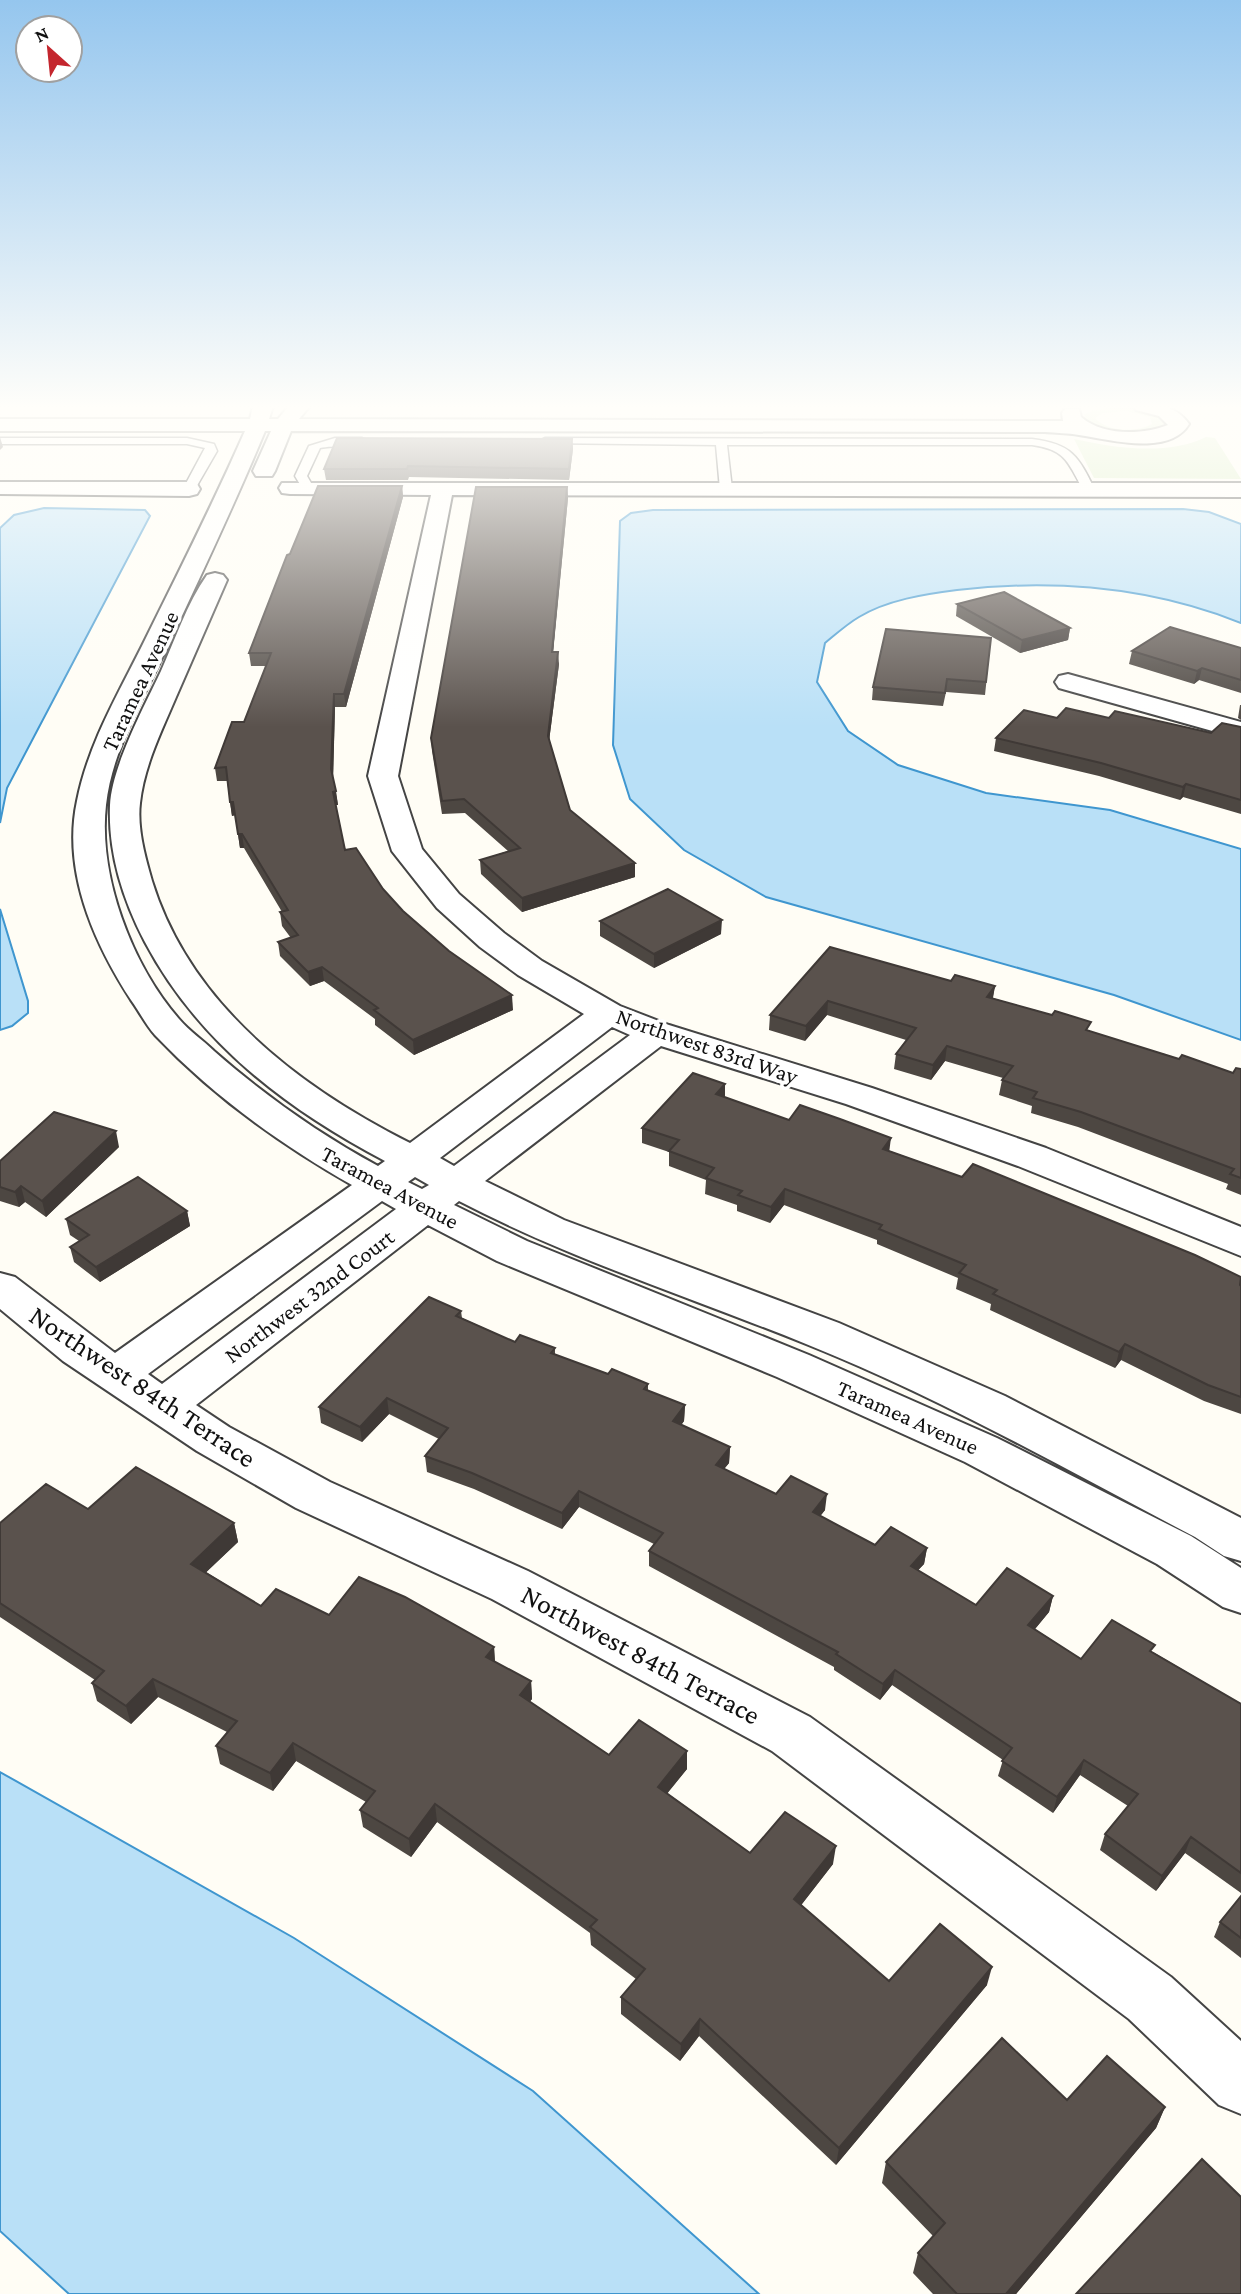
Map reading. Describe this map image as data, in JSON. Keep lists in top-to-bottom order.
{
  "streets": {
    "street": [
      "Taramea Avenue",
      "Northwest 83rd Way",
      "Northwest 32nd Court",
      "Northwest 84th Terrace"
    ]
  },
  "crossings": [
    ["Taramea Avenue", "Northwest 32nd Court"],
    ["Northwest 83rd Way", "Northwest 32nd Court"],
    ["Northwest 32nd Court", "Northwest 84th Terrace"]
  ],
  "north": "top left"
}
